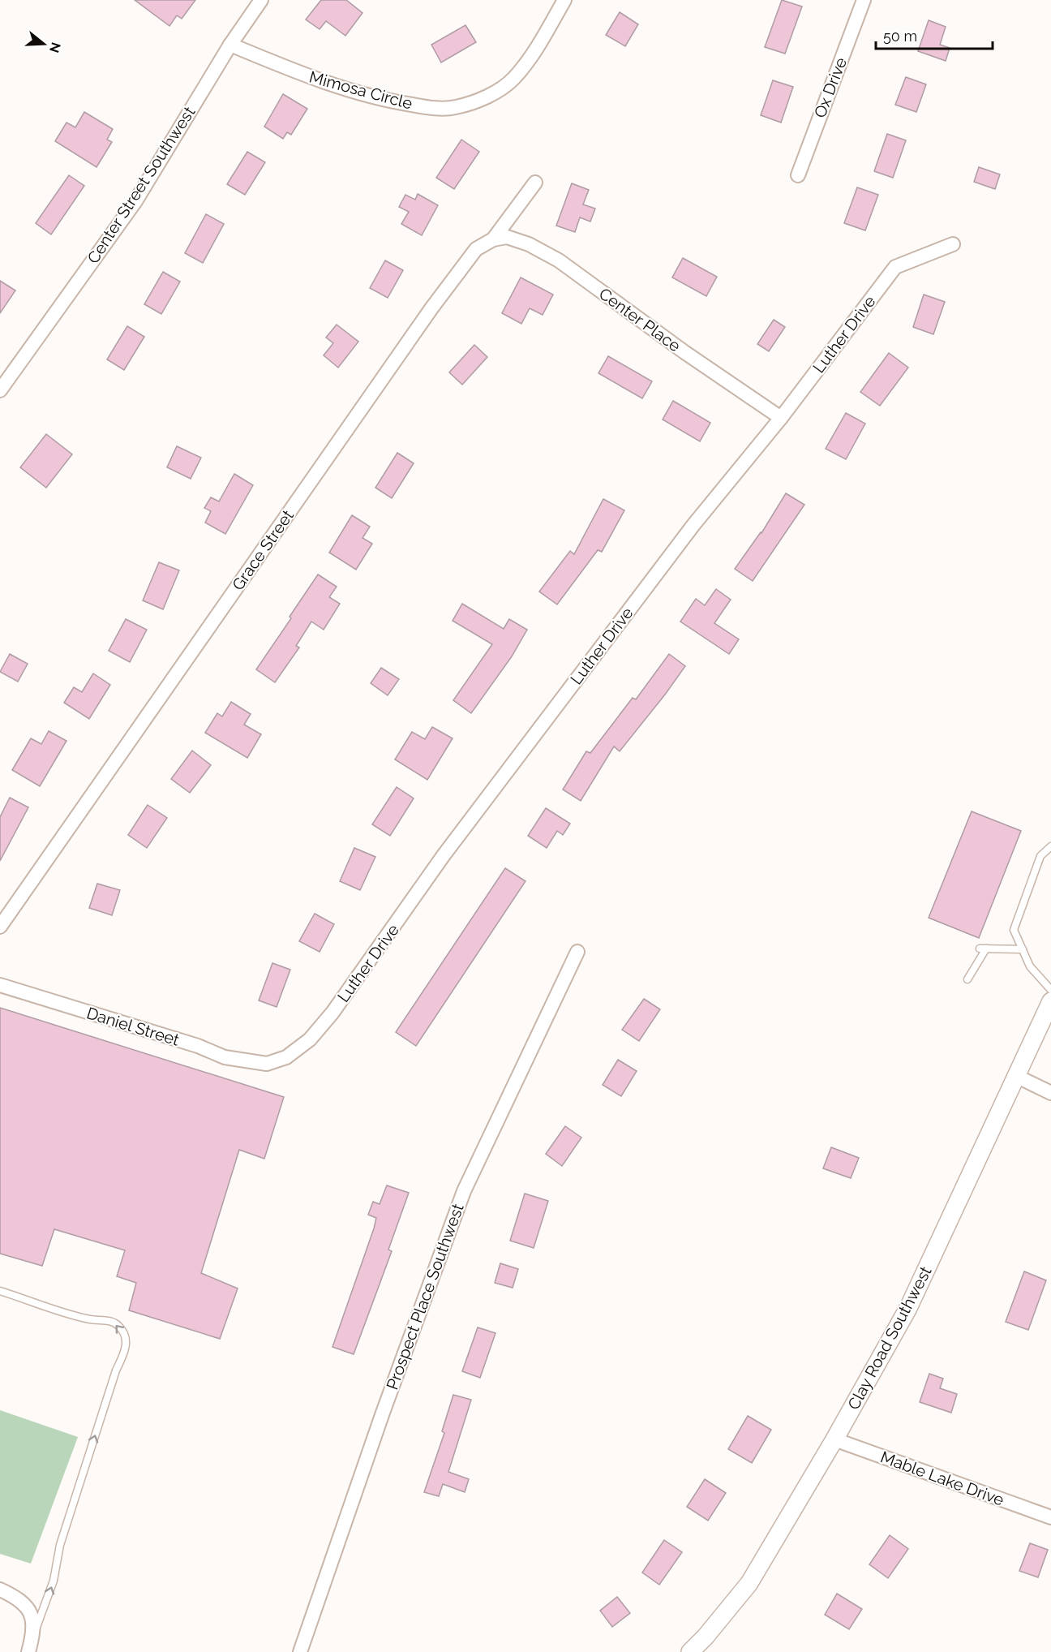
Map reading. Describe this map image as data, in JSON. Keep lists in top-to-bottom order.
{
  "streets": {
    "street": [
      "Ox Drive",
      "Mimosa Circle",
      "Center Street Southwest",
      "Center Place",
      "Luther Drive",
      "Grace Street",
      "Daniel Street",
      "Prospect Place Southwest",
      "Clay Road Southwest",
      "Mable Lake Drive"
    ]
  },
  "crossings": [
    ["Mimosa Circle", "Center Street Southwest"],
    ["Center Place", "Luther Drive"],
    ["Center Place", "Grace Street"],
    ["Luther Drive", "Daniel Street"],
    ["Clay Road Southwest", "Mable Lake Drive"]
  ],
  "scale_bar": "50 m",
  "north": "right"
}
